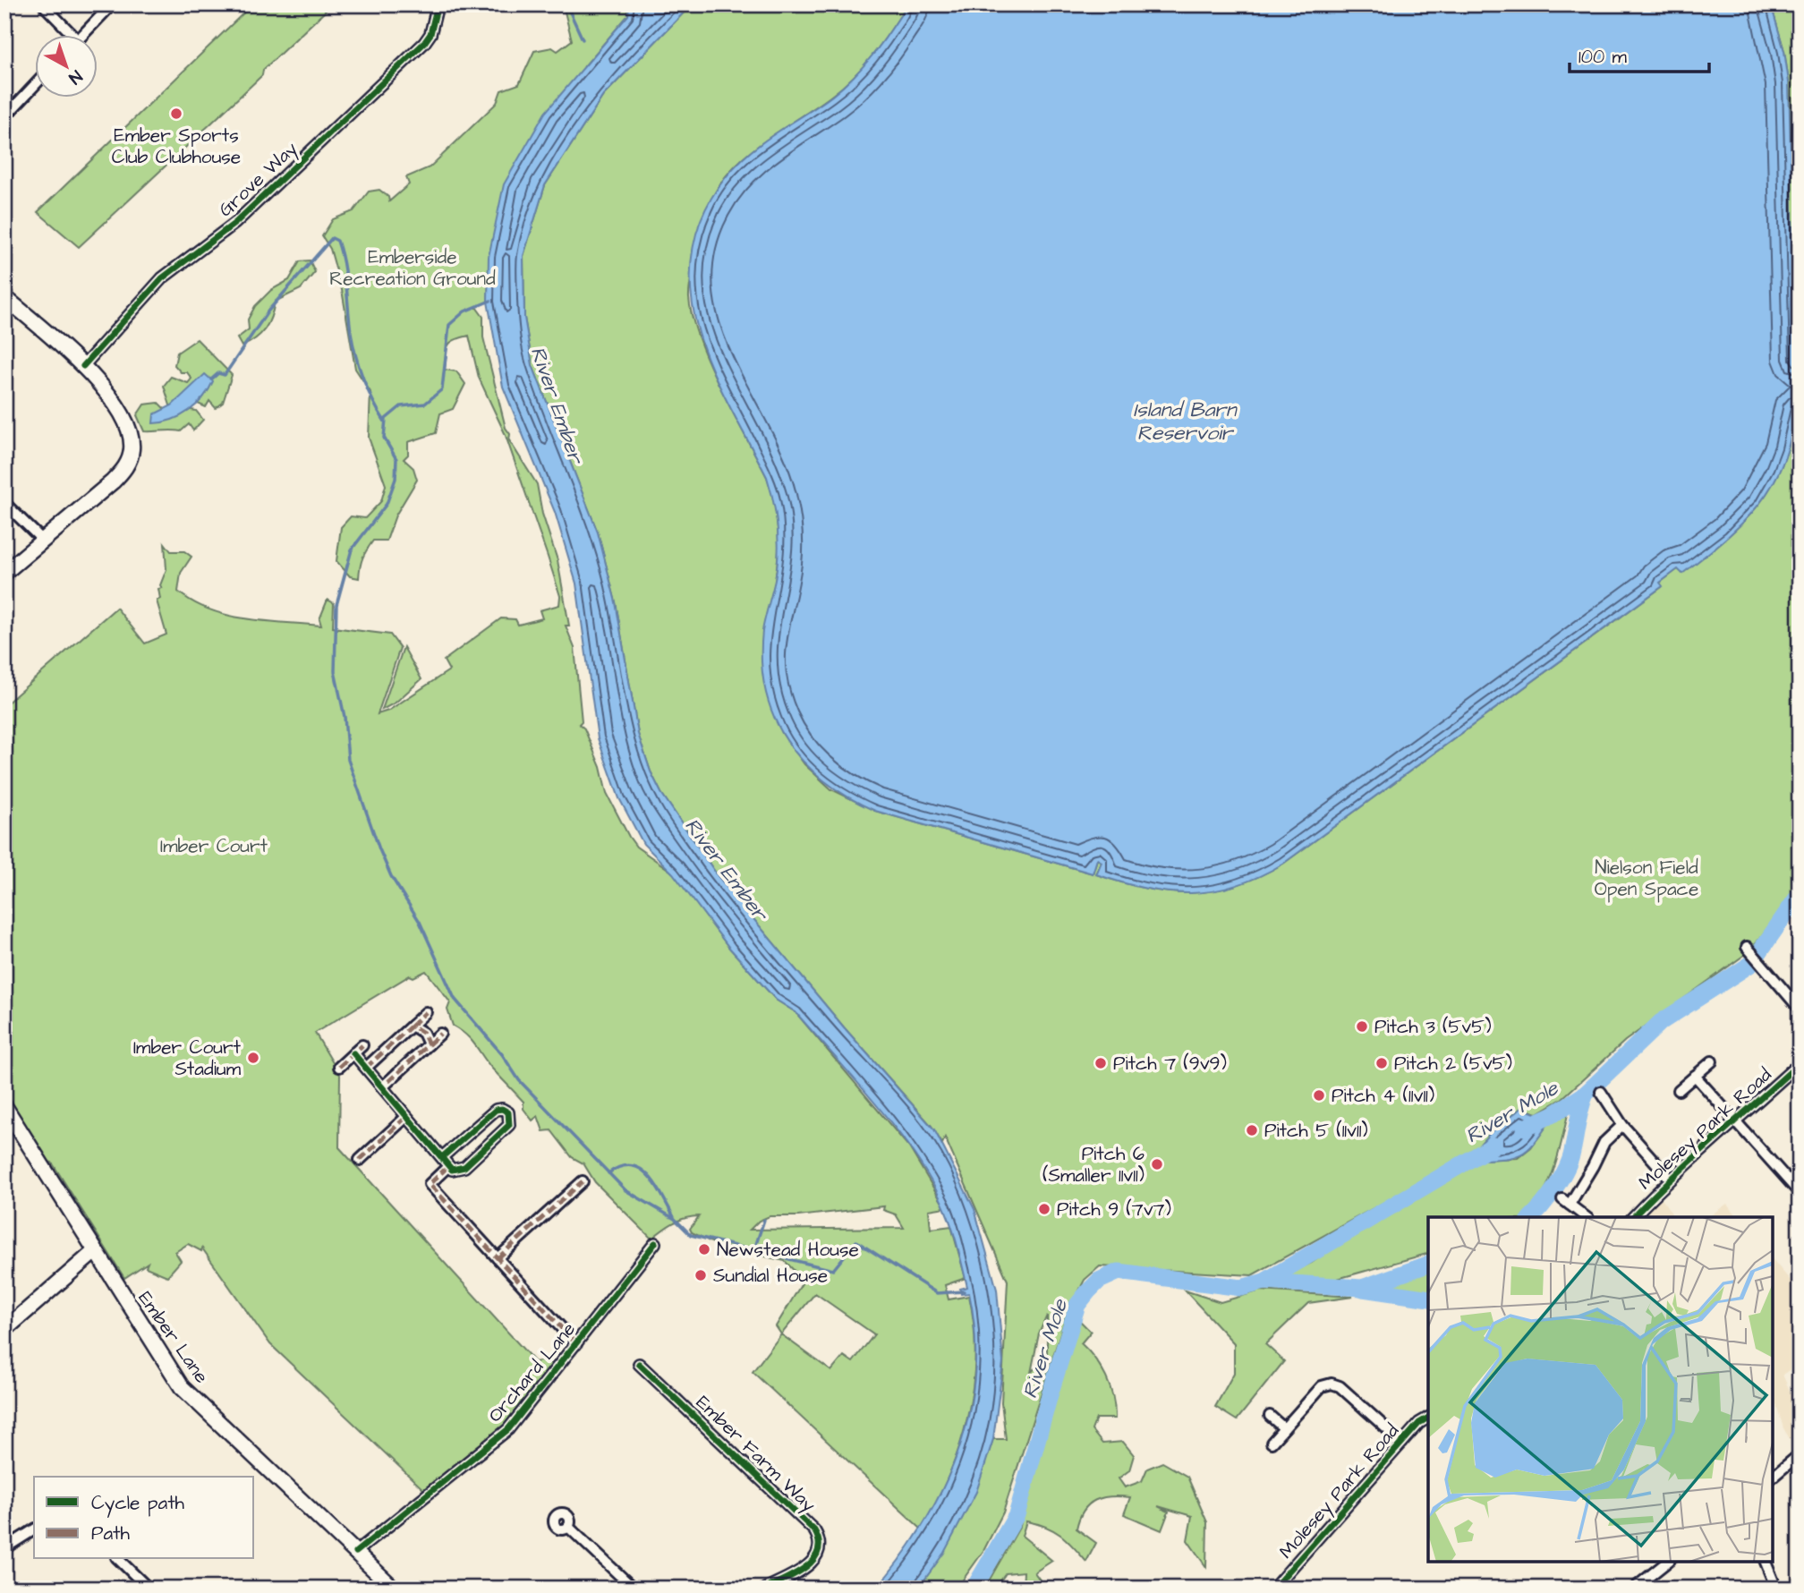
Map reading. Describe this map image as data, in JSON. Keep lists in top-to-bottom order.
{
  "streets": {
    "main road": ["Ember Lane"],
    "street": [
      "Grove Way",
      "Molesey Park Road",
      "Orchard Lane",
      "Ember Farm Way"
    ]
  },
  "crossings": [
    ["Ember Lane", "Orchard Lane"]
  ],
  "water": ["River Ember", "Island Barn Reservoir", "River Mole"],
  "parks": ["Emberside Recreation Ground", "Imber Court", "Nielson Field Open Space"],
  "places": [
    "Ember Sports Club Clubhouse",
    "Pitch 3 (5v5)",
    "Imber Court Stadium",
    "Pitch 7 (9v9)",
    "Pitch 2 (5v5)",
    "Pitch 4 (11v11)",
    "Pitch 5 (11v11)",
    "Pitch 6 (Smaller 11v11)",
    "Pitch 9 (7v7)",
    "Newstead House",
    "Sundial House"
  ],
  "legend": ["Cycle path", "Path"],
  "scale_bar": "100 m",
  "north": "bottom right"
}
